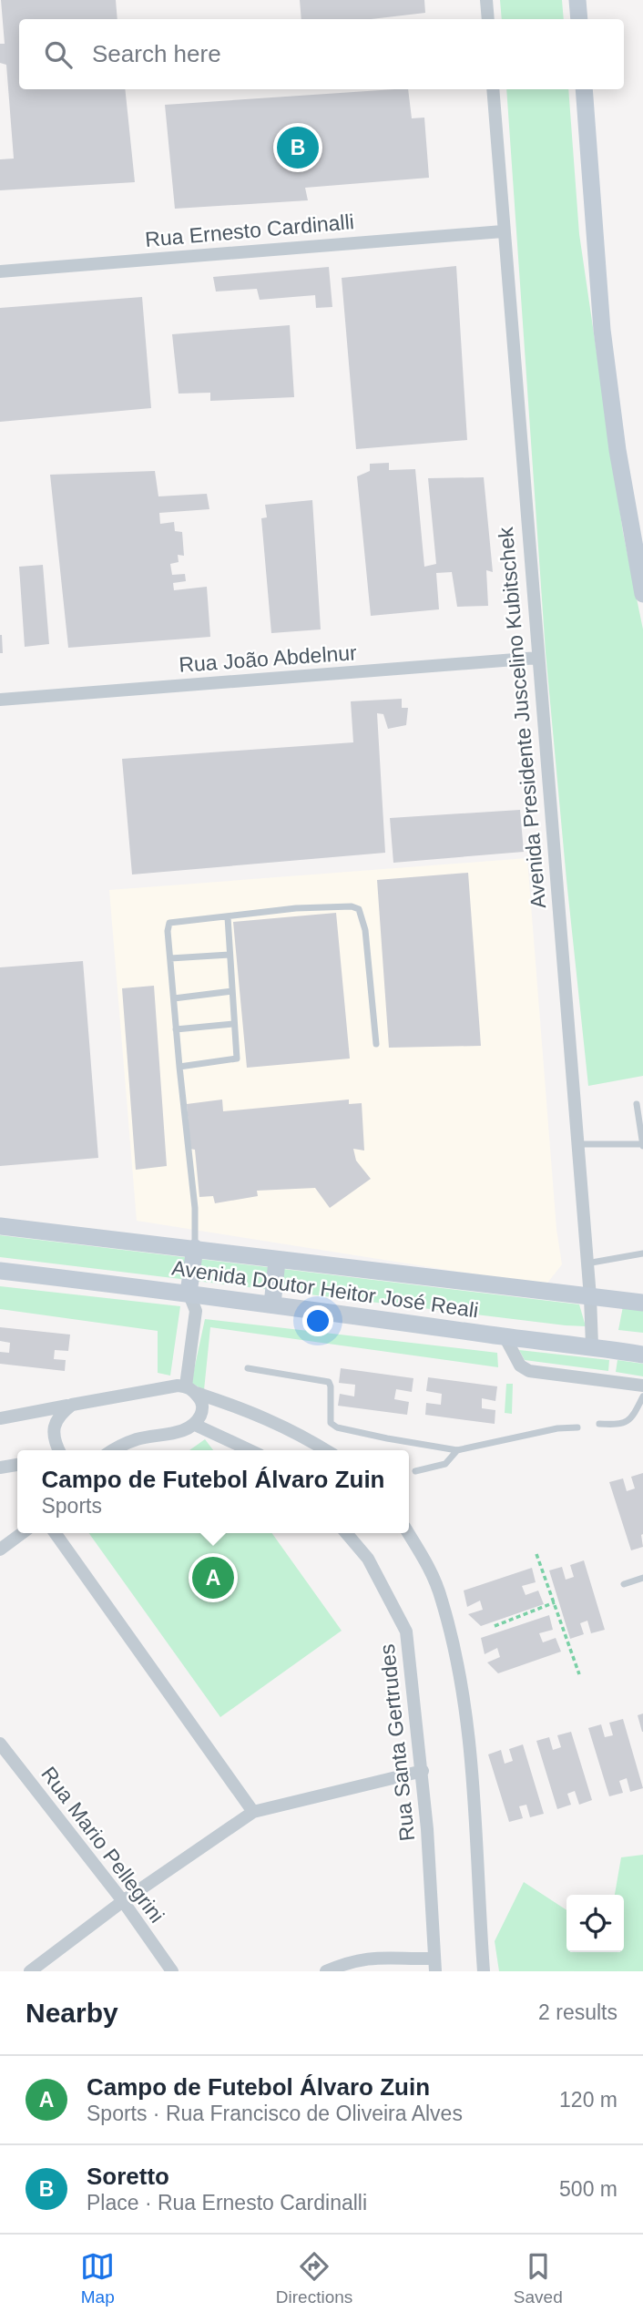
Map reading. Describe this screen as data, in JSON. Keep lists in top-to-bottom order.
{
  "streets": {
    "main road": ["Avenida Doutor Heitor José Reali"],
    "street": [
      "Rua Ernesto Cardinalli",
      "Rua João Abdelnur",
      "Avenida Presidente Juscelino Kubitschek",
      "Rua Santa Gertrudes",
      "Rua Mario Pellegrini"
    ]
  },
  "crossings": [
    ["Rua Ernesto Cardinalli", "Avenida Presidente Juscelino Kubitschek"],
    ["Rua João Abdelnur", "Avenida Presidente Juscelino Kubitschek"],
    ["Avenida Presidente Juscelino Kubitschek", "Avenida Doutor Heitor José Reali"]
  ],
  "page": {
    "search": "Search here",
    "pins": ["B", "A"],
    "popup": ["Campo de Futebol Álvaro Zuin", "Sports"],
    "heading": ["Nearby", "2 results"],
    "list": [
      {
        "mark": "A",
        "name": "Campo de Futebol Álvaro Zuin",
        "note": "Sports · Rua Francisco de Oliveira Alves",
        "value": "120 m"
      },
      {
        "mark": "B",
        "name": "Soretto",
        "note": "Place · Rua Ernesto Cardinalli",
        "value": "500 m"
      }
    ],
    "nav": ["Map", "Directions", "Saved"]
  }
}
